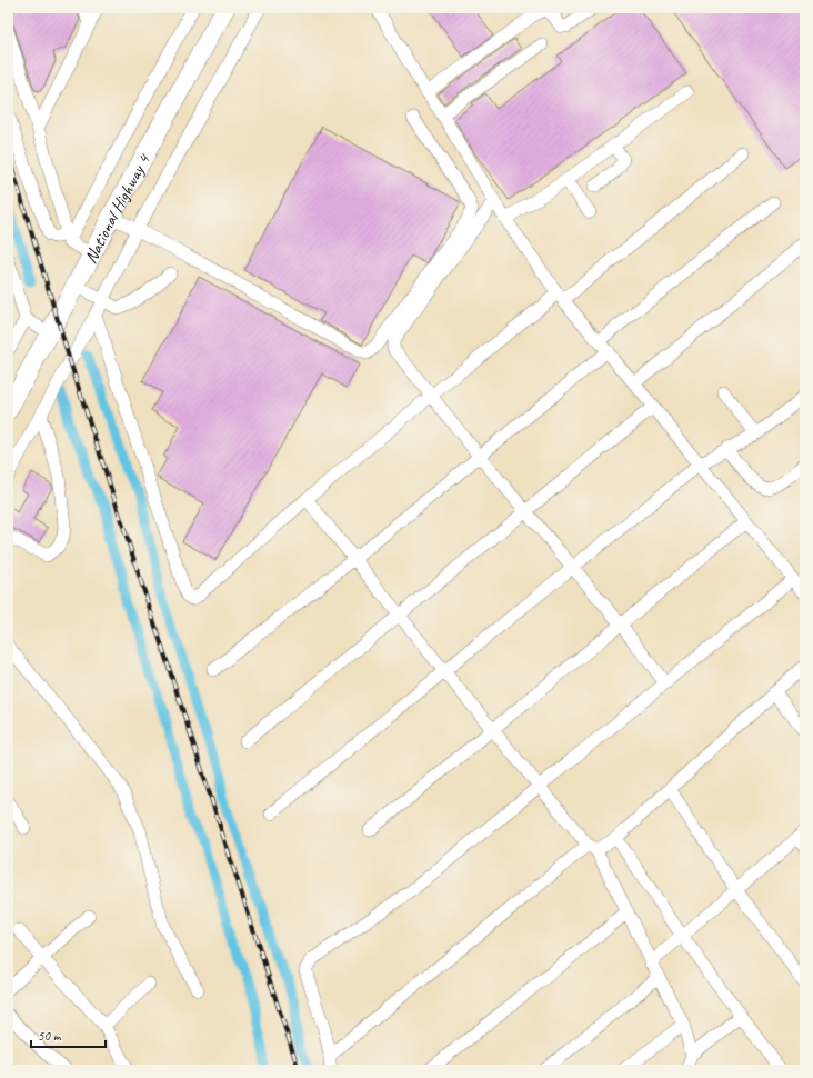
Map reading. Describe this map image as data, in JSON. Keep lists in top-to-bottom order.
{
  "streets": {
    "highway": ["National Highway 4"]
  },
  "scale_bar": "50 m"
}
